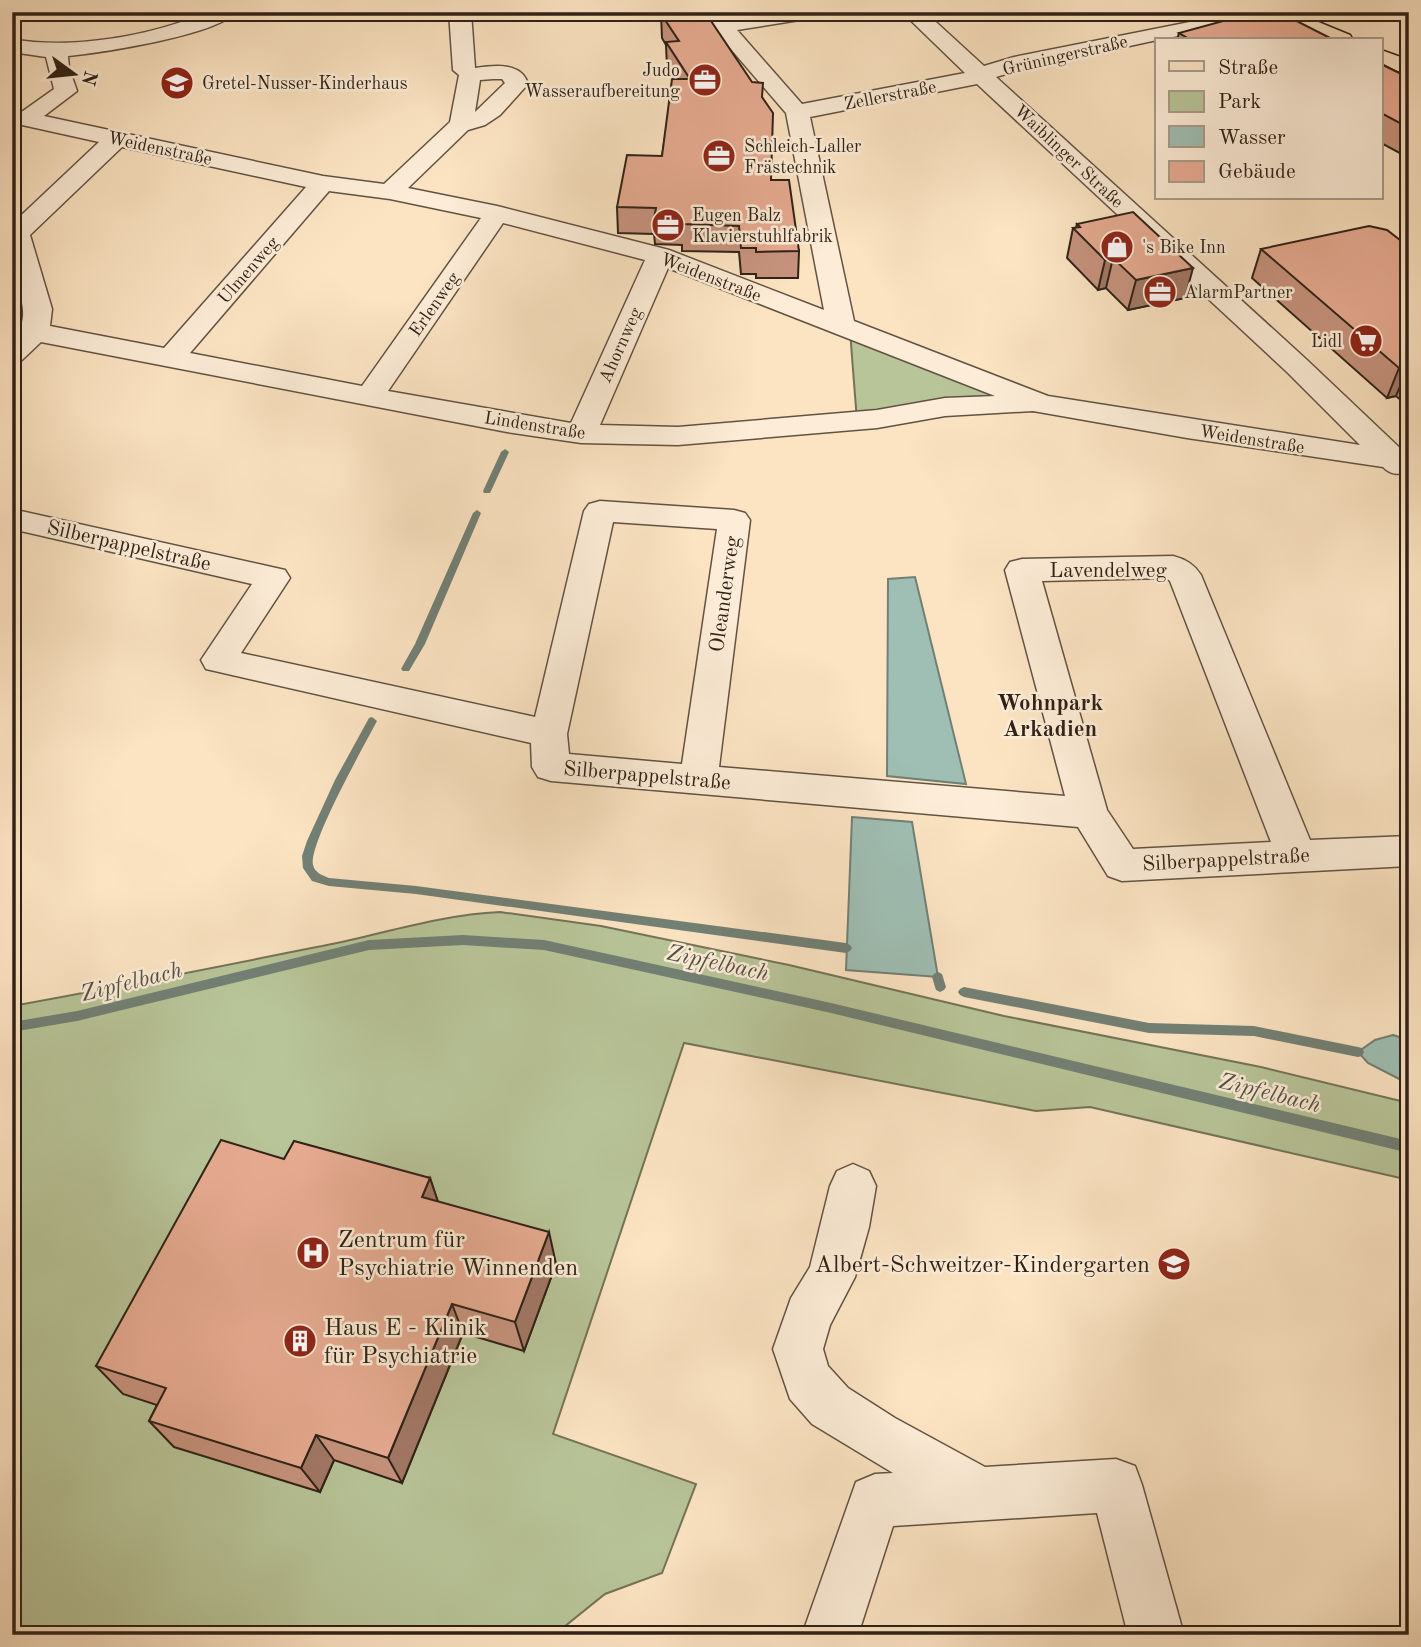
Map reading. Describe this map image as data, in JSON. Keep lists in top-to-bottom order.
{
  "streets": {
    "street": [
      "Grüningerstraße",
      "Zellerstraße",
      "Weidenstraße",
      "Waiblinger Straße",
      "Ulmenweg",
      "Erlenweg",
      "Ahornweg",
      "Lindenstraße",
      "Silberpappelstraße",
      "Lavendelweg",
      "Oleanderweg"
    ]
  },
  "crossings": [
    ["Grüningerstraße", "Zellerstraße"],
    ["Grüningerstraße", "Waiblinger Straße"],
    ["Zellerstraße", "Waiblinger Straße"],
    ["Weidenstraße", "Waiblinger Straße"],
    ["Weidenstraße", "Ulmenweg"],
    ["Weidenstraße", "Erlenweg"],
    ["Weidenstraße", "Ahornweg"],
    ["Weidenstraße", "Lindenstraße"],
    ["Ulmenweg", "Lindenstraße"],
    ["Erlenweg", "Lindenstraße"],
    ["Ahornweg", "Lindenstraße"],
    ["Silberpappelstraße", "Lavendelweg"],
    ["Silberpappelstraße", "Oleanderweg"]
  ],
  "districts": ["Wohnpark Arkadien"],
  "water": ["Zipfelbach"],
  "places": {
    "office": [
      "Judo Wasseraufbereitung",
      "Schleich-Laller Frästechnik",
      "Eugen Balz Klavierstuhlfabrik",
      "AlarmPartner"
    ],
    "school or university": ["Gretel-Nusser-Kinderhaus", "Albert-Schweitzer-Kindergarten"],
    "shop": ["'s Bike Inn"],
    "supermarket": ["Lidl"],
    "hospital": ["Zentrum für Psychiatrie Winnenden"],
    "building": ["Haus E - Klinik für Psychiatrie"]
  },
  "legend": [
    "Straße",
    "Park",
    "Wasser",
    "Gebäude"
  ],
  "north": "right"
}
